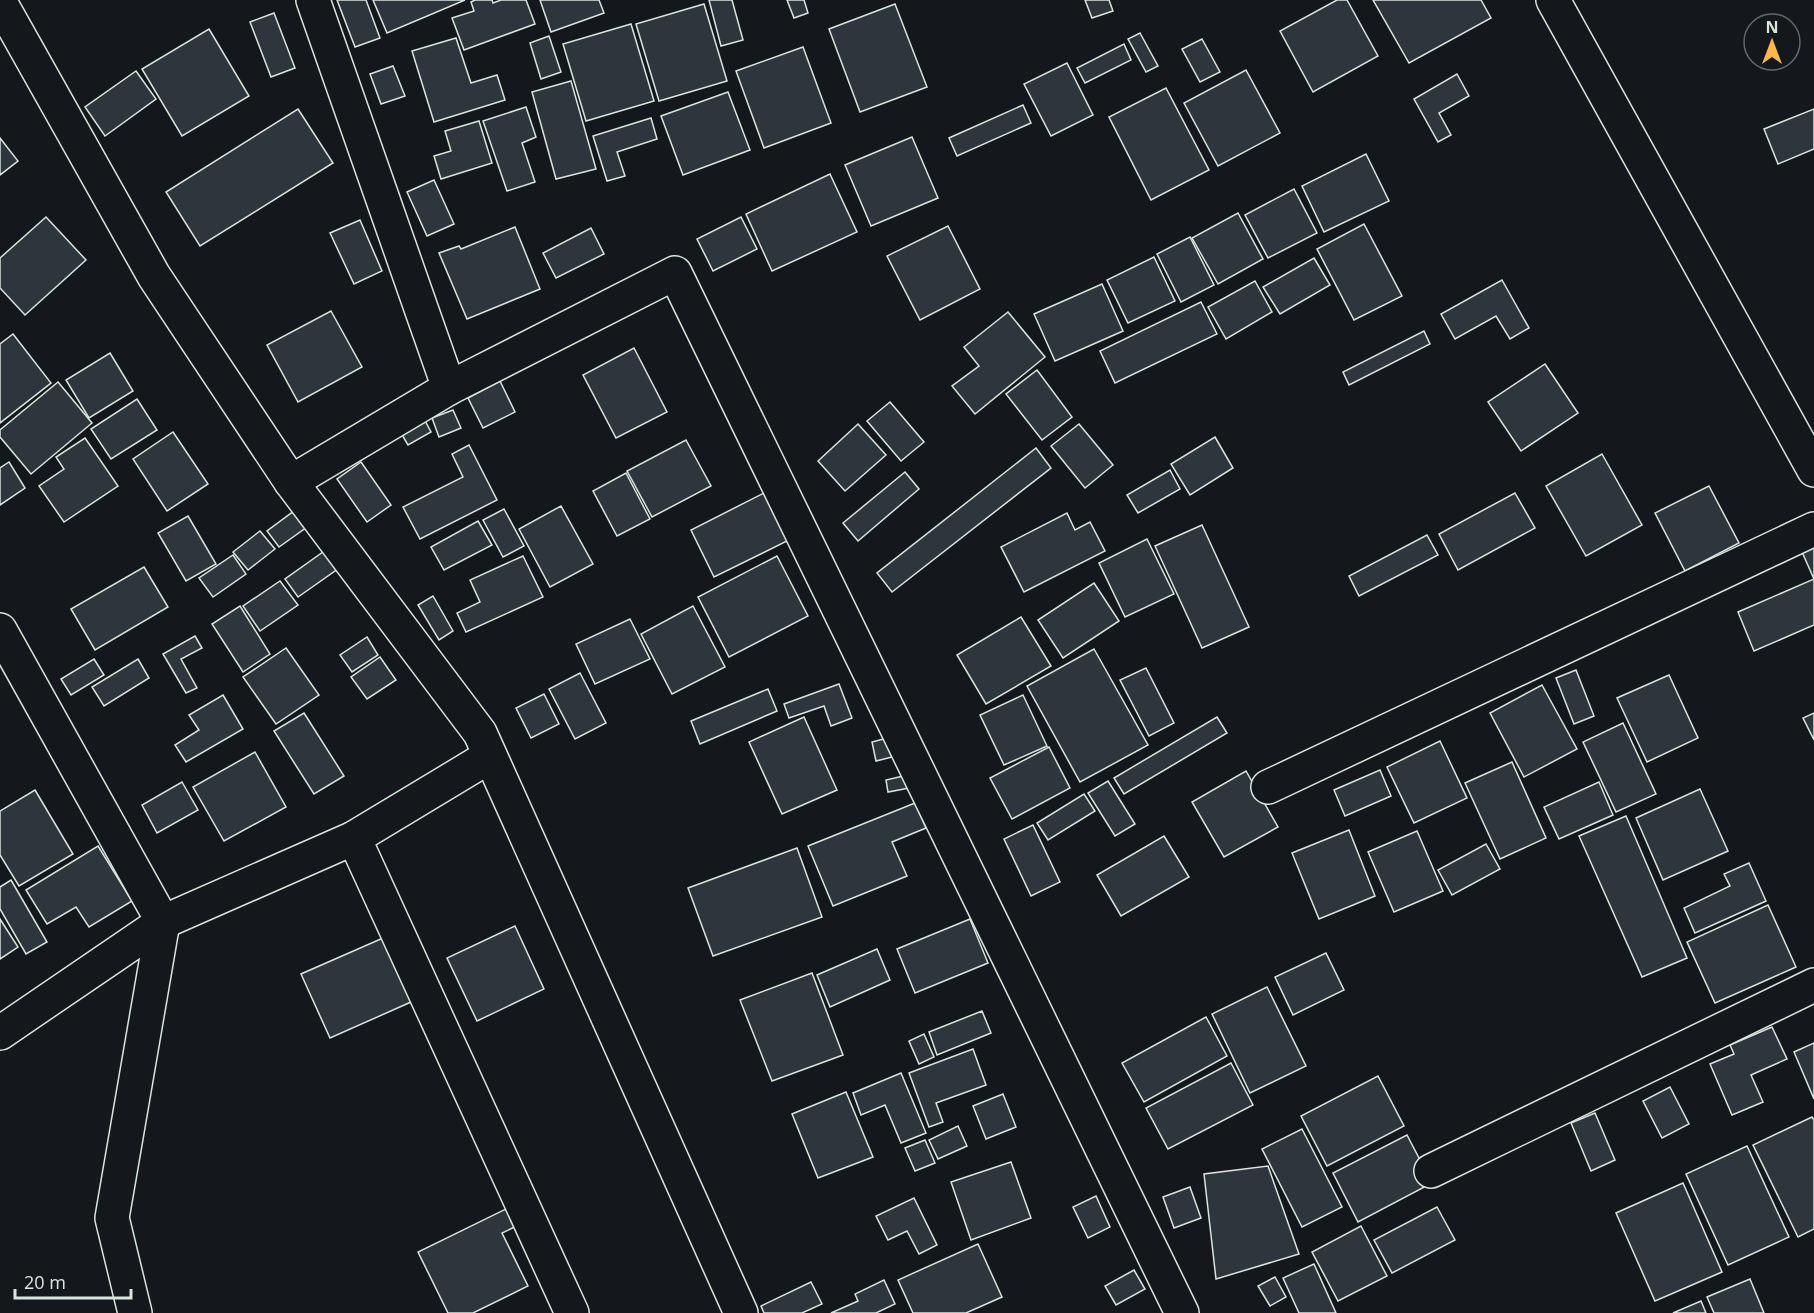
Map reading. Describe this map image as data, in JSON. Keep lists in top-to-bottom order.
{
  "scale_bar": "20 m",
  "north": "top"
}
